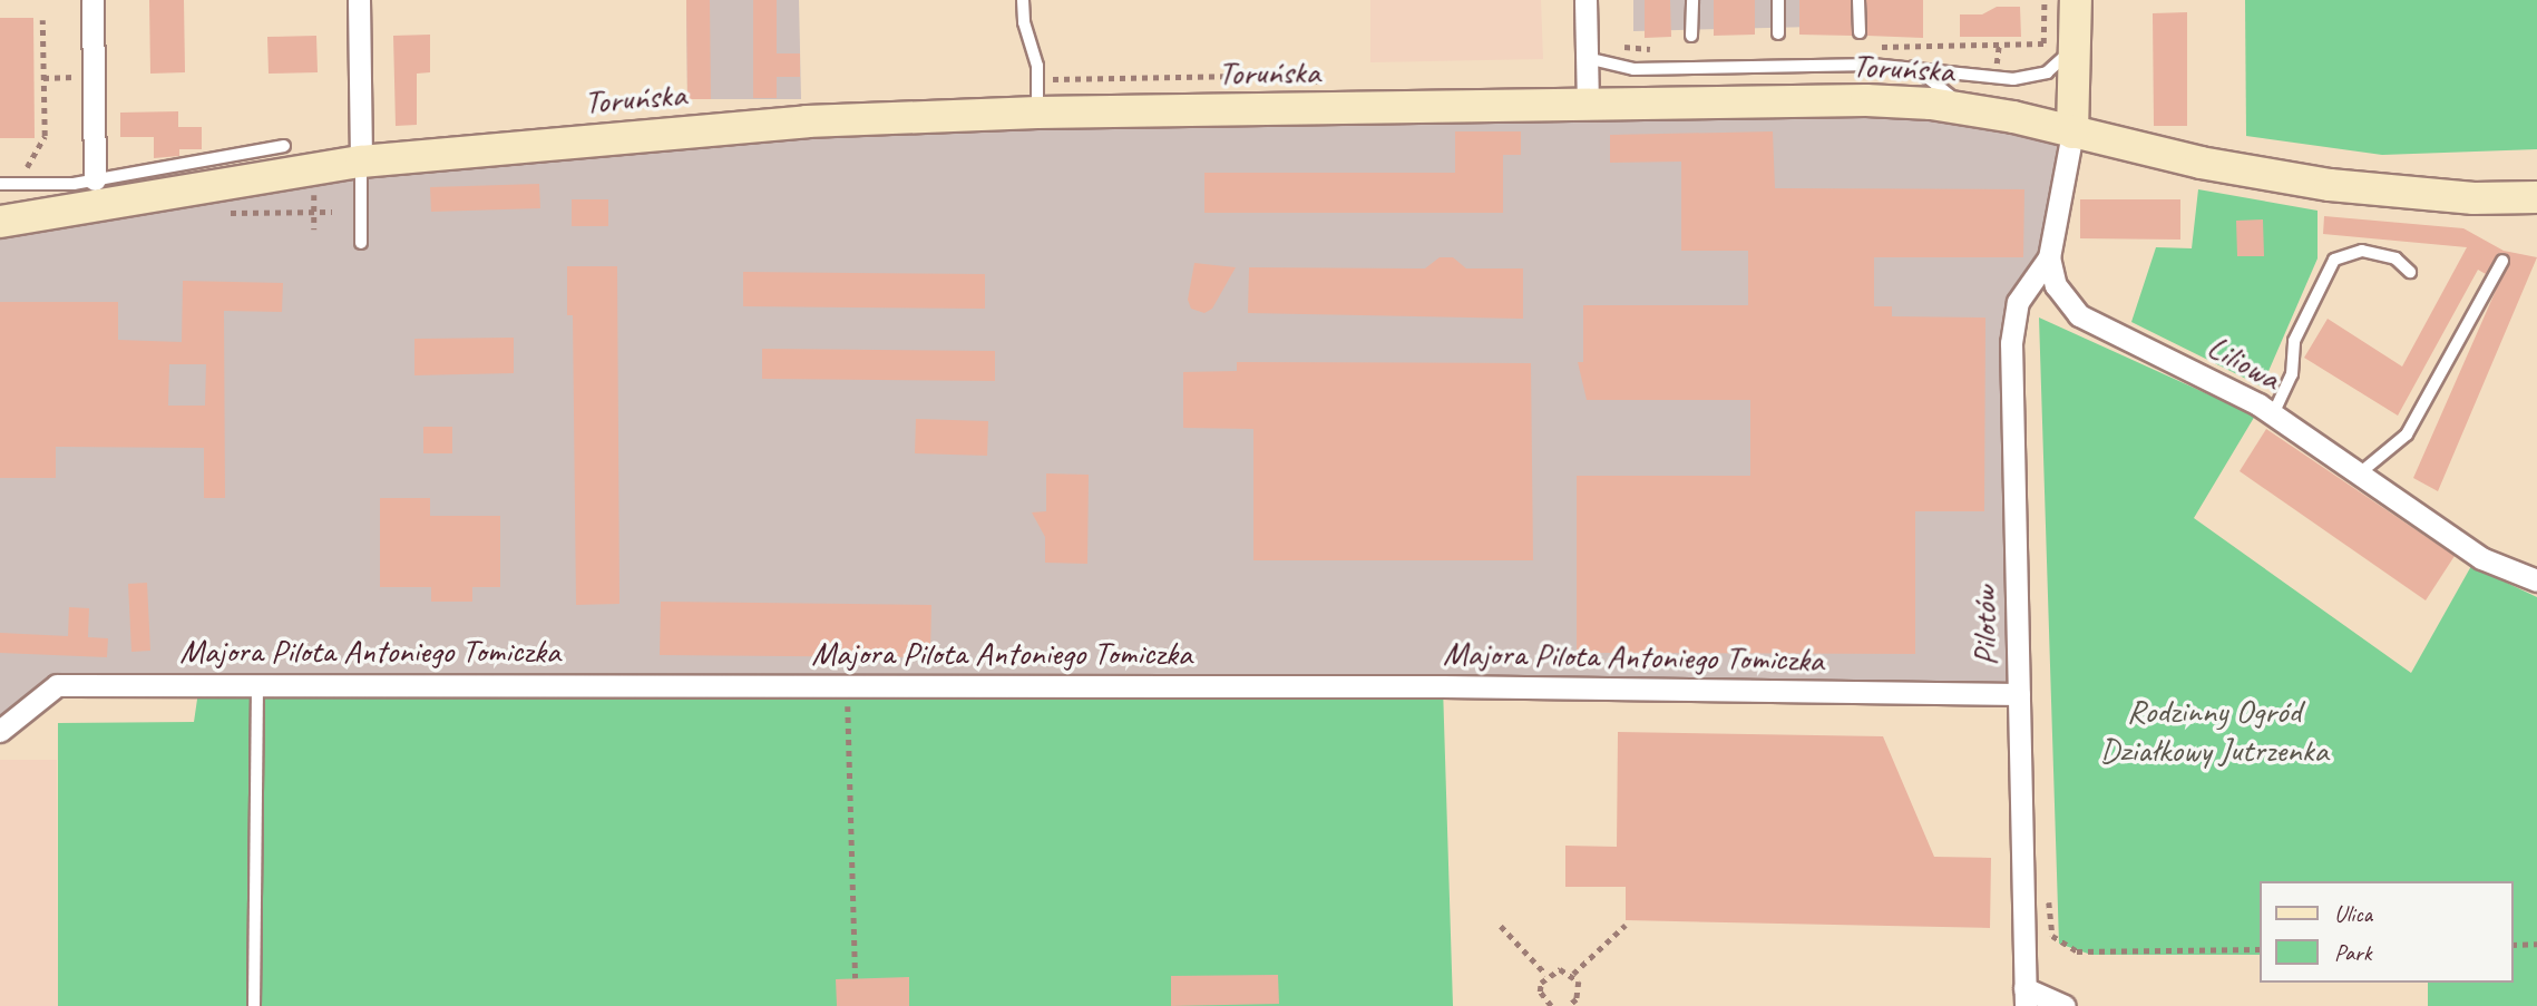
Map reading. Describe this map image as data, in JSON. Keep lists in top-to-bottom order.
{
  "streets": {
    "street": [
      "Toruńska",
      "Liliowa",
      "Pilotów",
      "Majora Pilota Antoniego Tomiczka"
    ]
  },
  "crossings": [
    ["Liliowa", "Pilotów"],
    ["Pilotów", "Majora Pilota Antoniego Tomiczka"]
  ],
  "parks": ["Rodzinny Ogród Działkowy Jutrzenka"],
  "legend": ["Ulica", "Park"]
}
